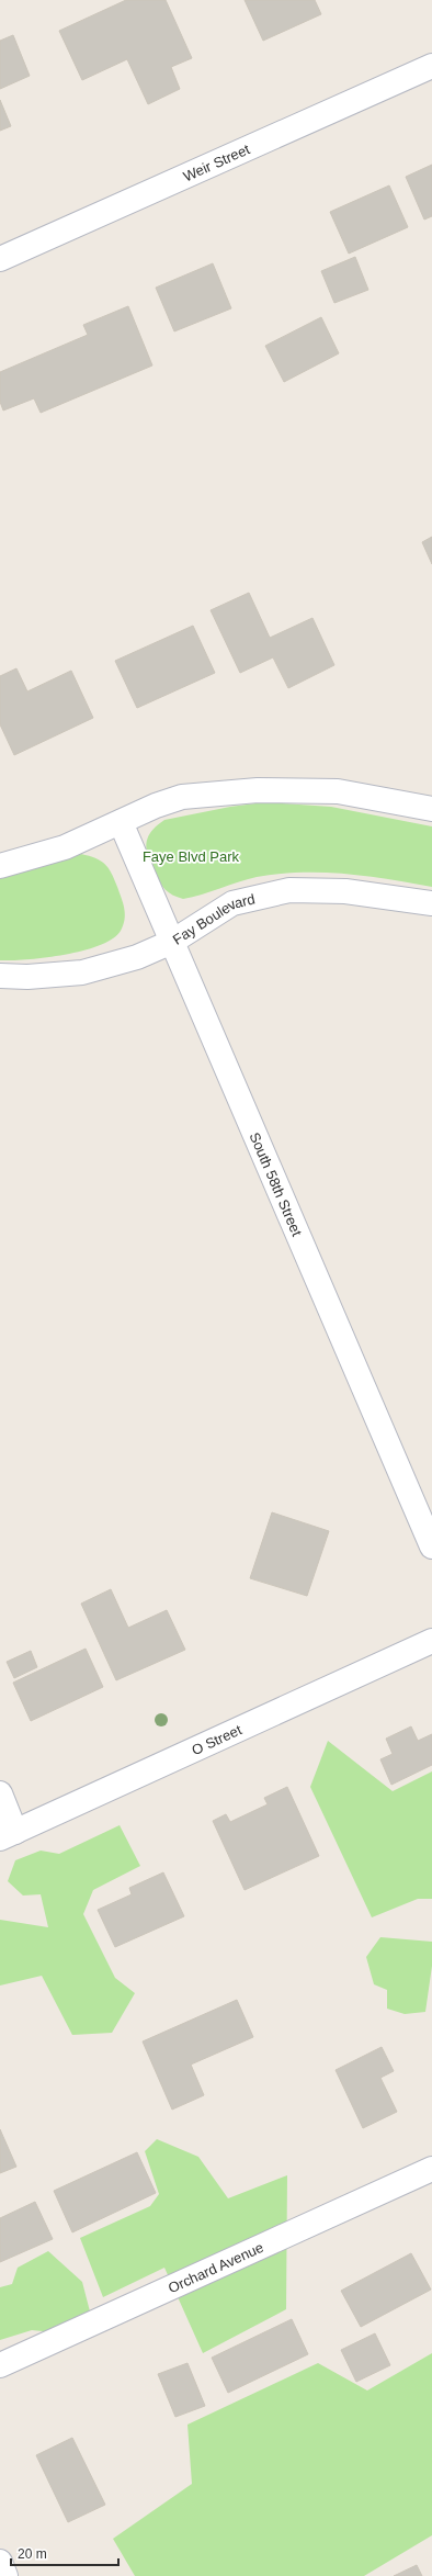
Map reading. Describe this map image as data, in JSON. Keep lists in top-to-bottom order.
{
  "streets": {
    "street": [
      "Weir Street",
      "Fay Boulevard",
      "South 58th Street",
      "O Street",
      "Orchard Avenue"
    ]
  },
  "crossings": [
    ["Fay Boulevard", "South 58th Street"]
  ],
  "parks": ["Faye Blvd Park"],
  "scale_bar": "20 m"
}
